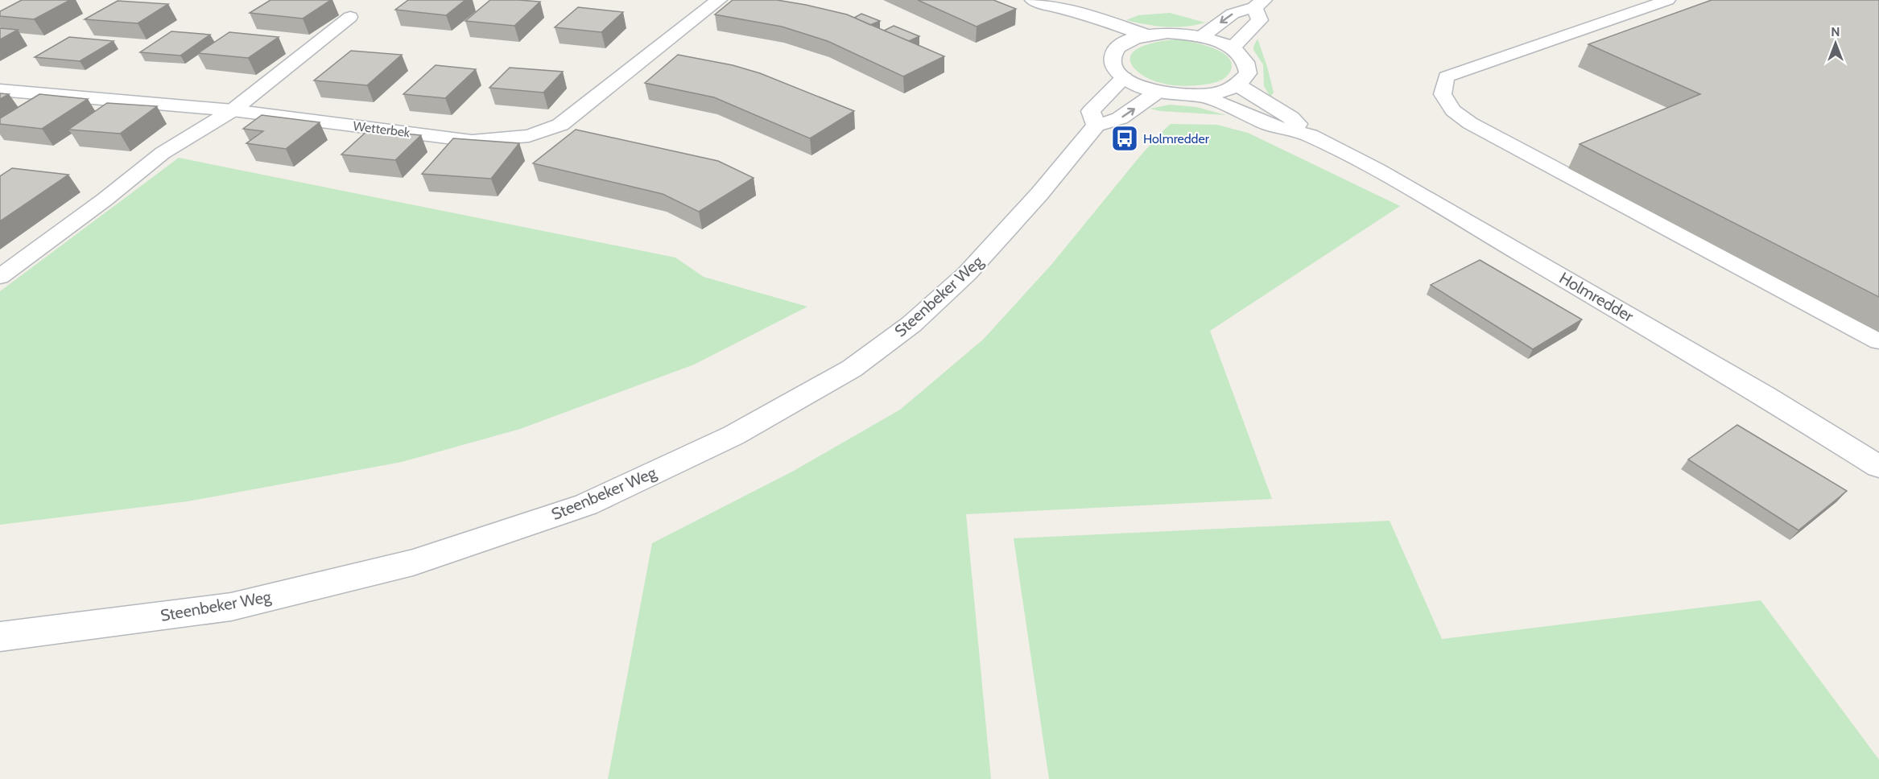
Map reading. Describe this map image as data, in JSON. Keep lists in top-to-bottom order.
{
  "streets": {
    "street": ["Wetterbek", "Steenbeker Weg", "Holmredder"]
  },
  "places": {
    "bus stop": ["Holmredder"]
  },
  "north": "top"
}
